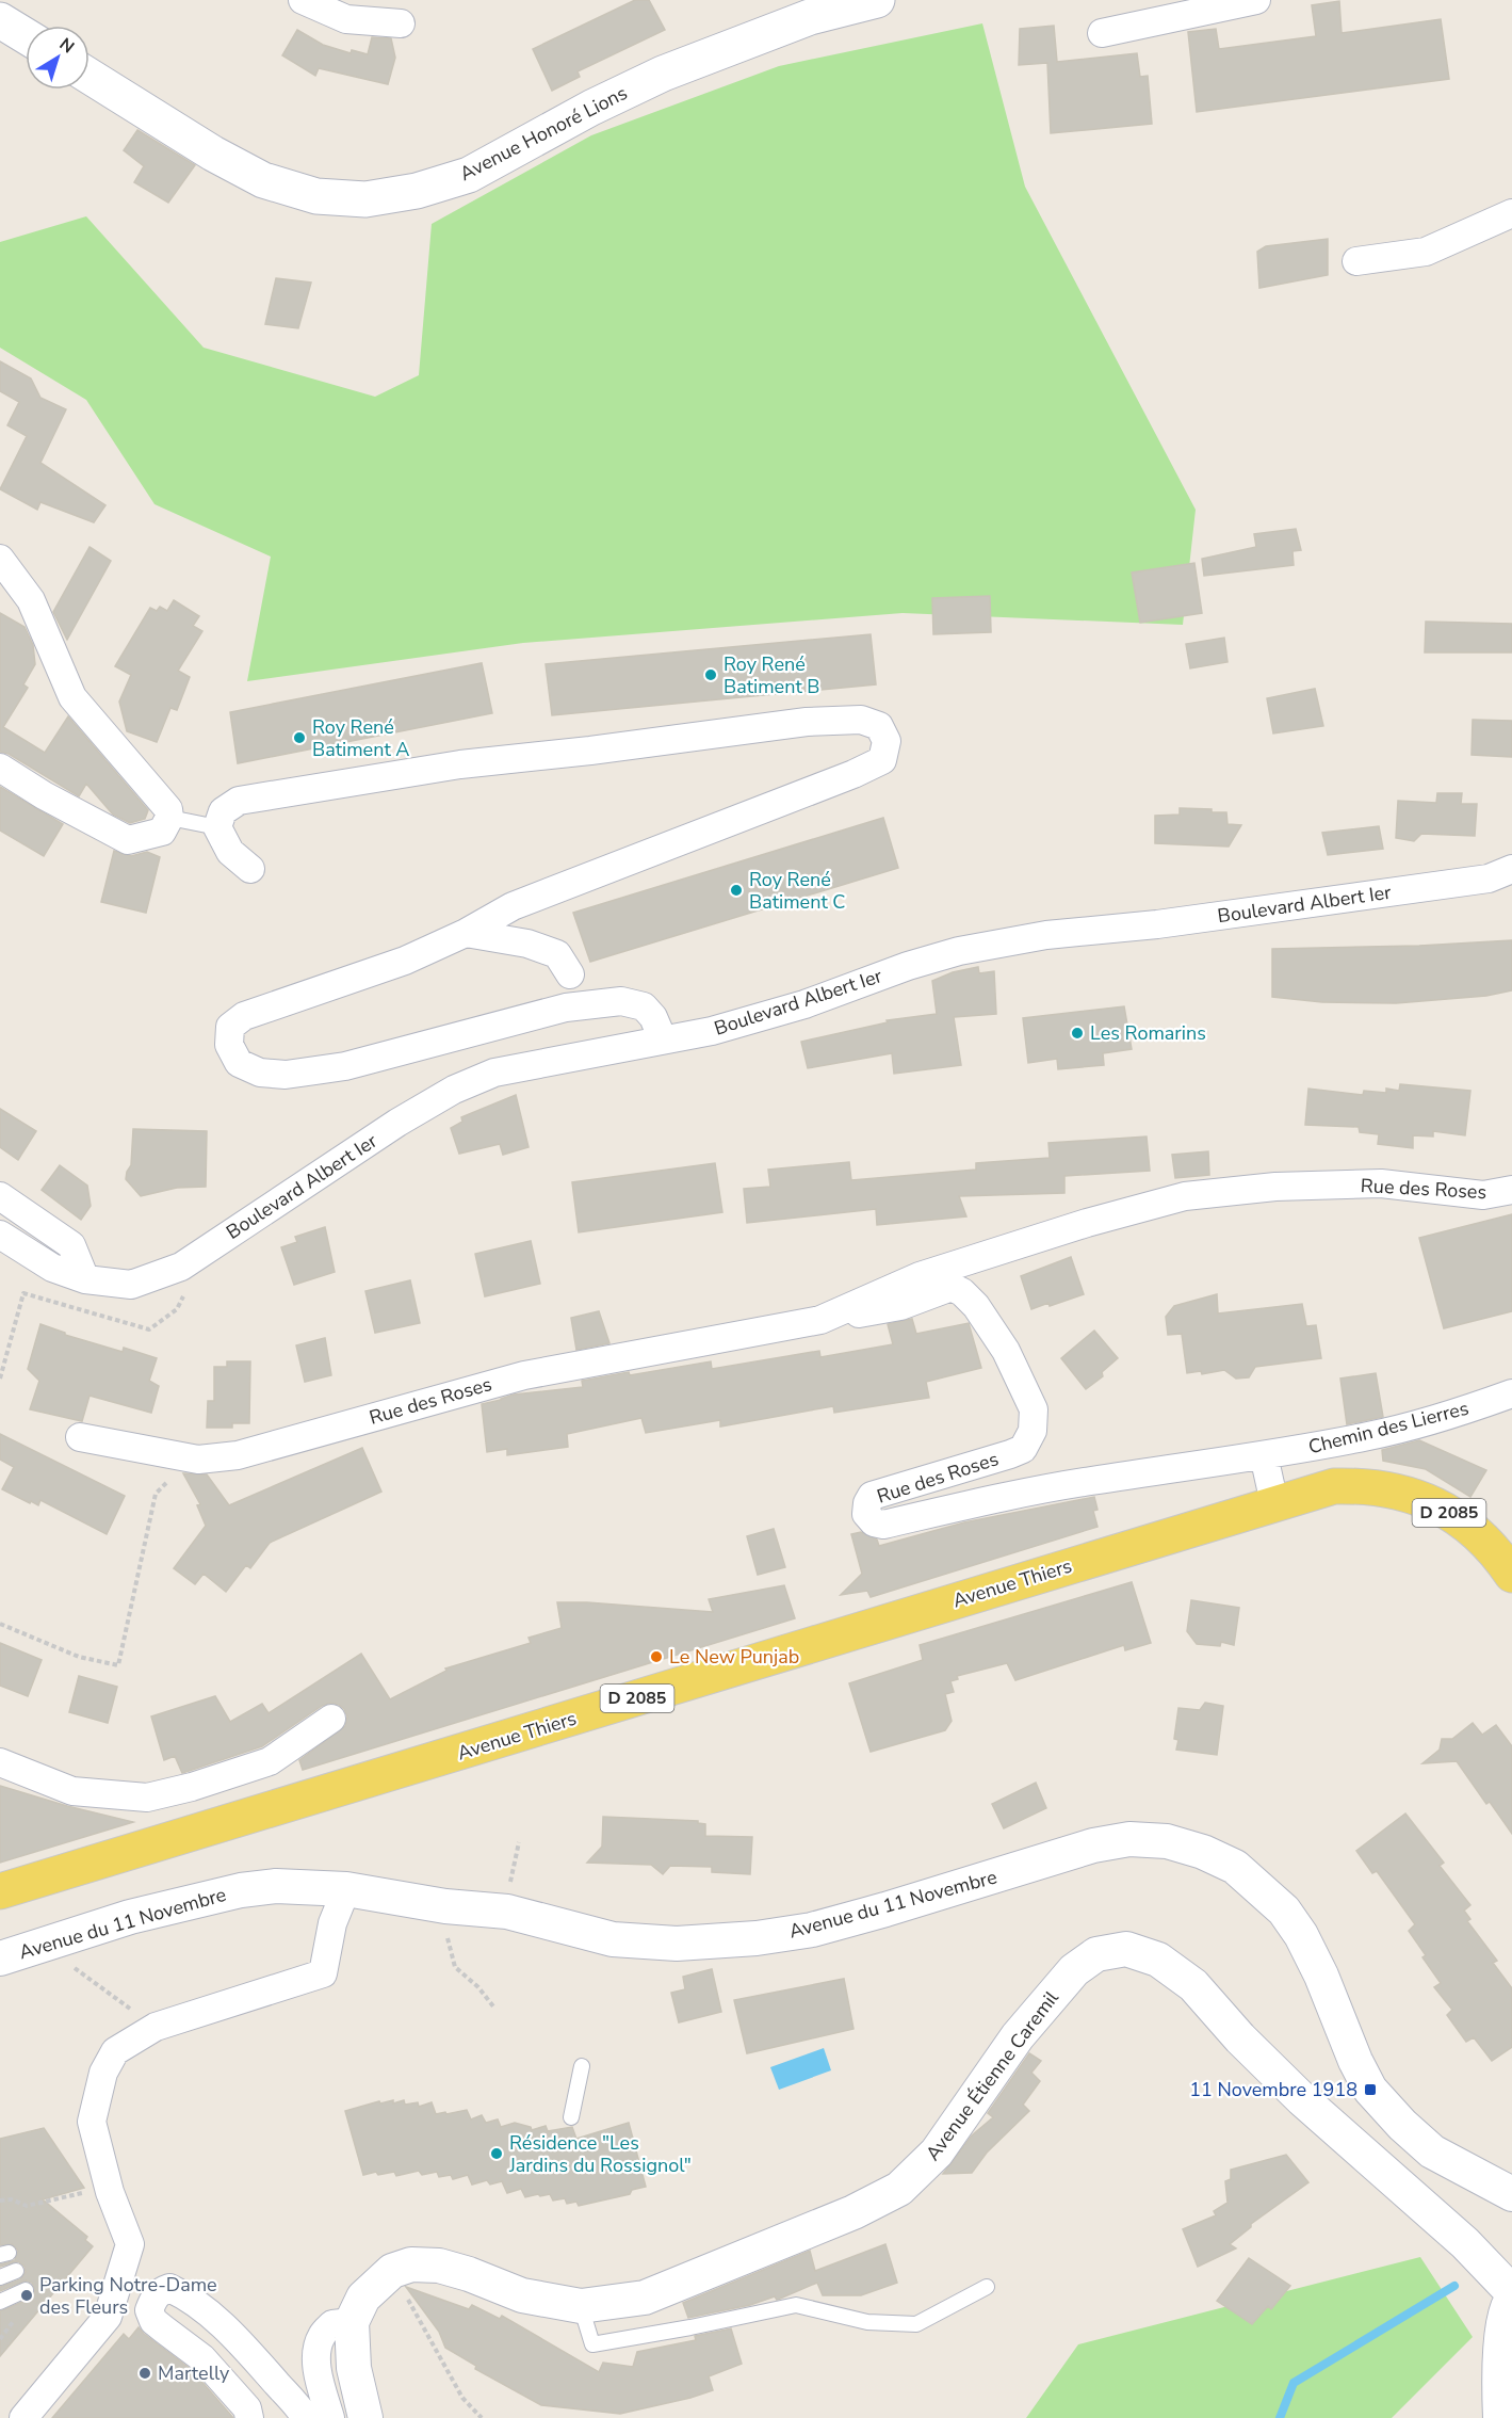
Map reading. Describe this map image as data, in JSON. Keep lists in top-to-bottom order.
{
  "streets": {
    "main road": ["Avenue Honoré Lions", "D 2085", "Avenue Thiers"],
    "street": [
      "Boulevard Albert Ier",
      "Rue des Roses",
      "Chemin des Lierres",
      "Avenue du 11 Novembre",
      "Avenue Étienne Caremil"
    ]
  },
  "crossings": [
    ["Rue des Roses", "Chemin des Lierres"]
  ],
  "places": {
    "other": [
      "Roy René Batiment B",
      "Roy René Batiment A",
      "Roy René Batiment C",
      "Les Romarins",
      "Le New Punjab",
      "Résidence \"Les Jardins du Rossignol\"",
      "Parking Notre-Dame des Fleurs",
      "Martelly"
    ],
    "transit": ["11 Novembre 1918"]
  },
  "north": "top right"
}
